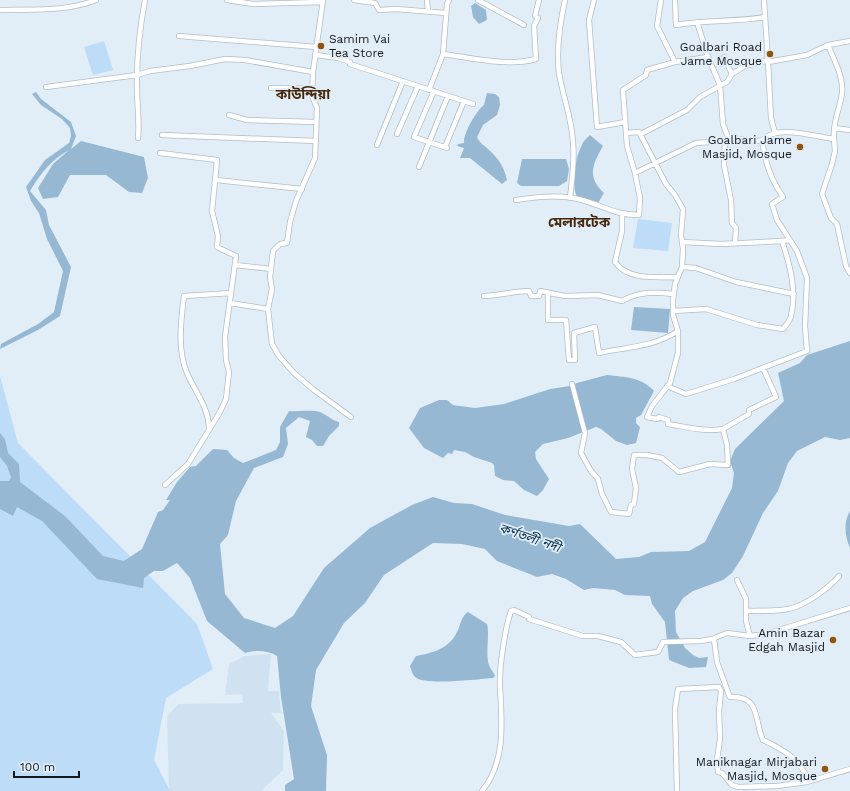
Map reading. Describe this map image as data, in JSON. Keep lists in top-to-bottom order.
{
  "districts": ["কাউন্দিয়া", "মেলারটেক"],
  "water": ["কর্ণতলী নদী"],
  "places": [
    "Samim Vai Tea Store",
    "Goalbari Road Jame Mosque",
    "Goalbari Jame Masjid, Mosque",
    "Amin Bazar Edgah Masjid",
    "Maniknagar Mirjabari Masjid, Mosque"
  ],
  "scale_bar": "100 m"
}
